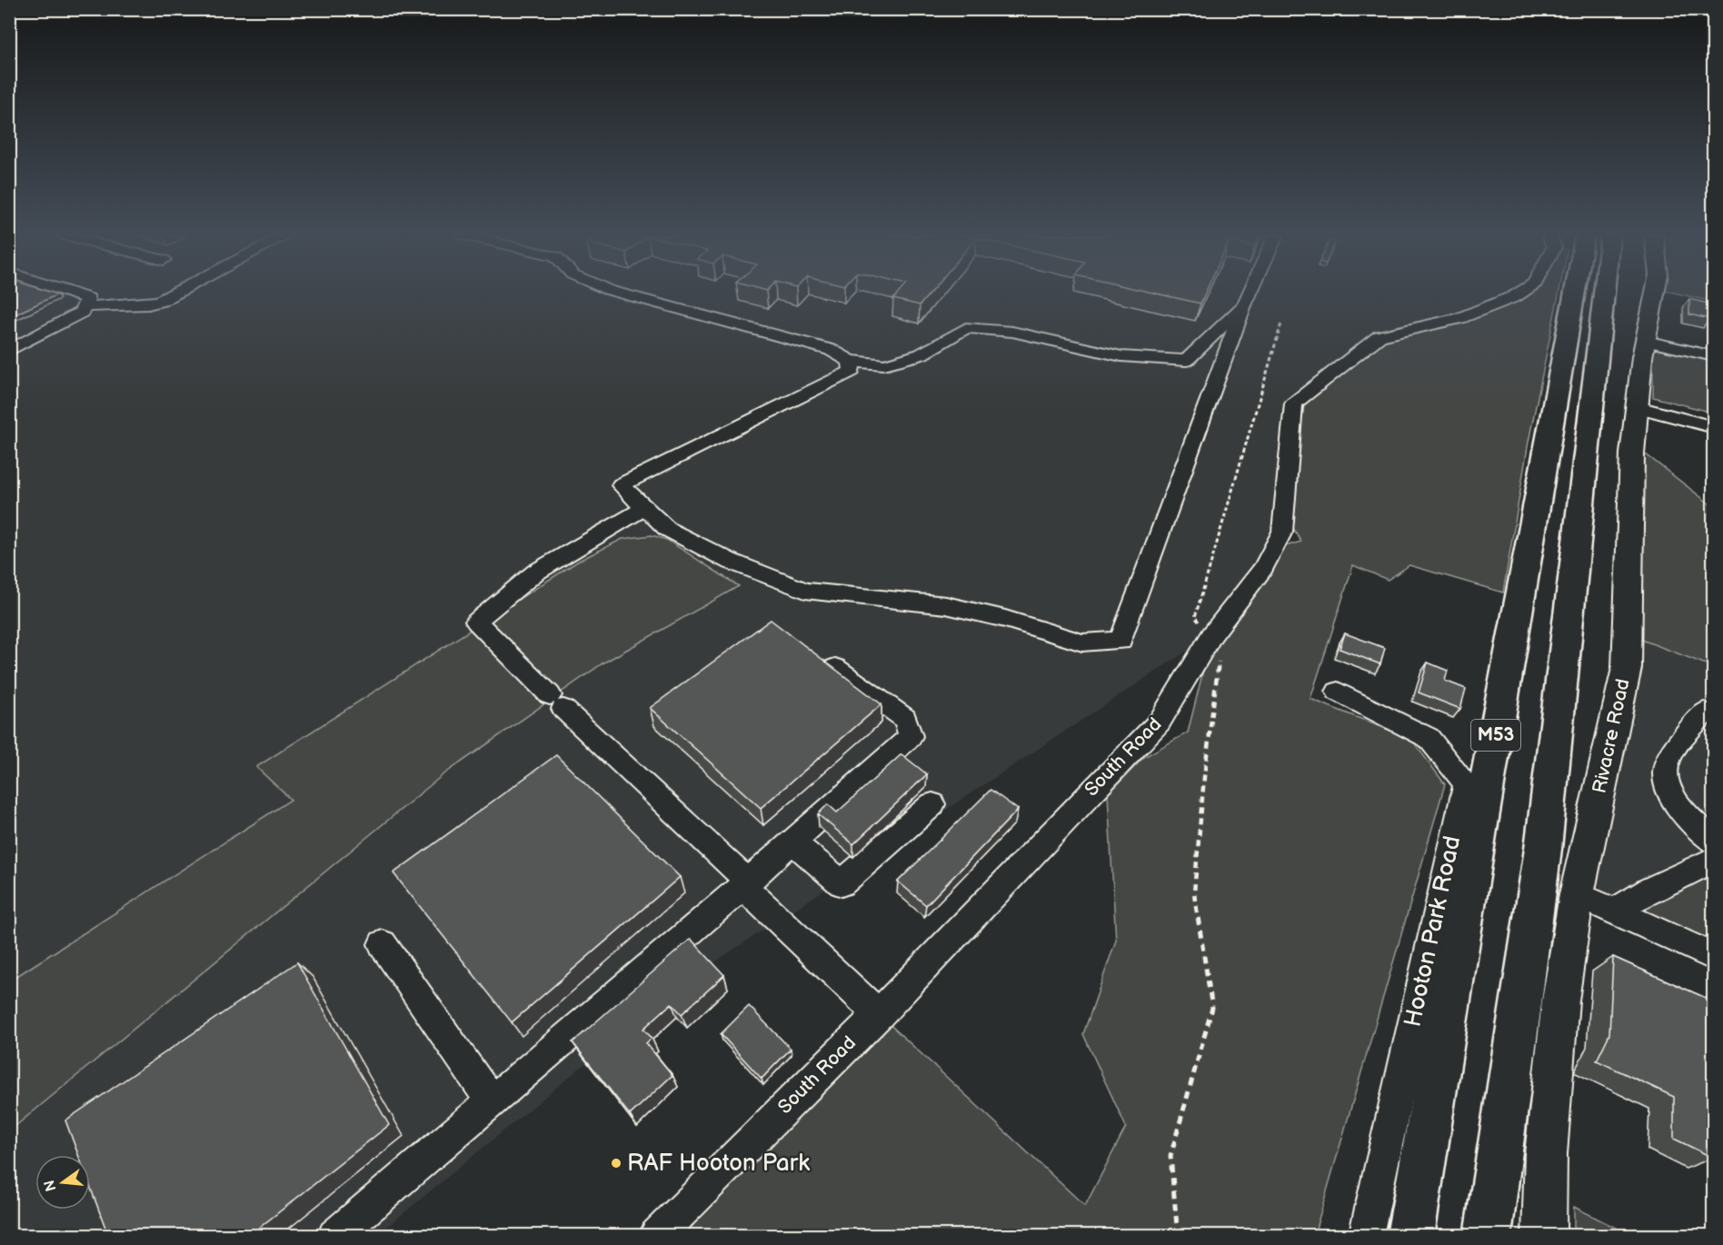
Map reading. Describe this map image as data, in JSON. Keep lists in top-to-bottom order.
{
  "streets": {
    "highway": ["M53"],
    "main road": ["Rivacre Road"],
    "street": ["South Road", "Hooton Park Road"]
  },
  "places": ["RAF Hooton Park"],
  "north": "left"
}
